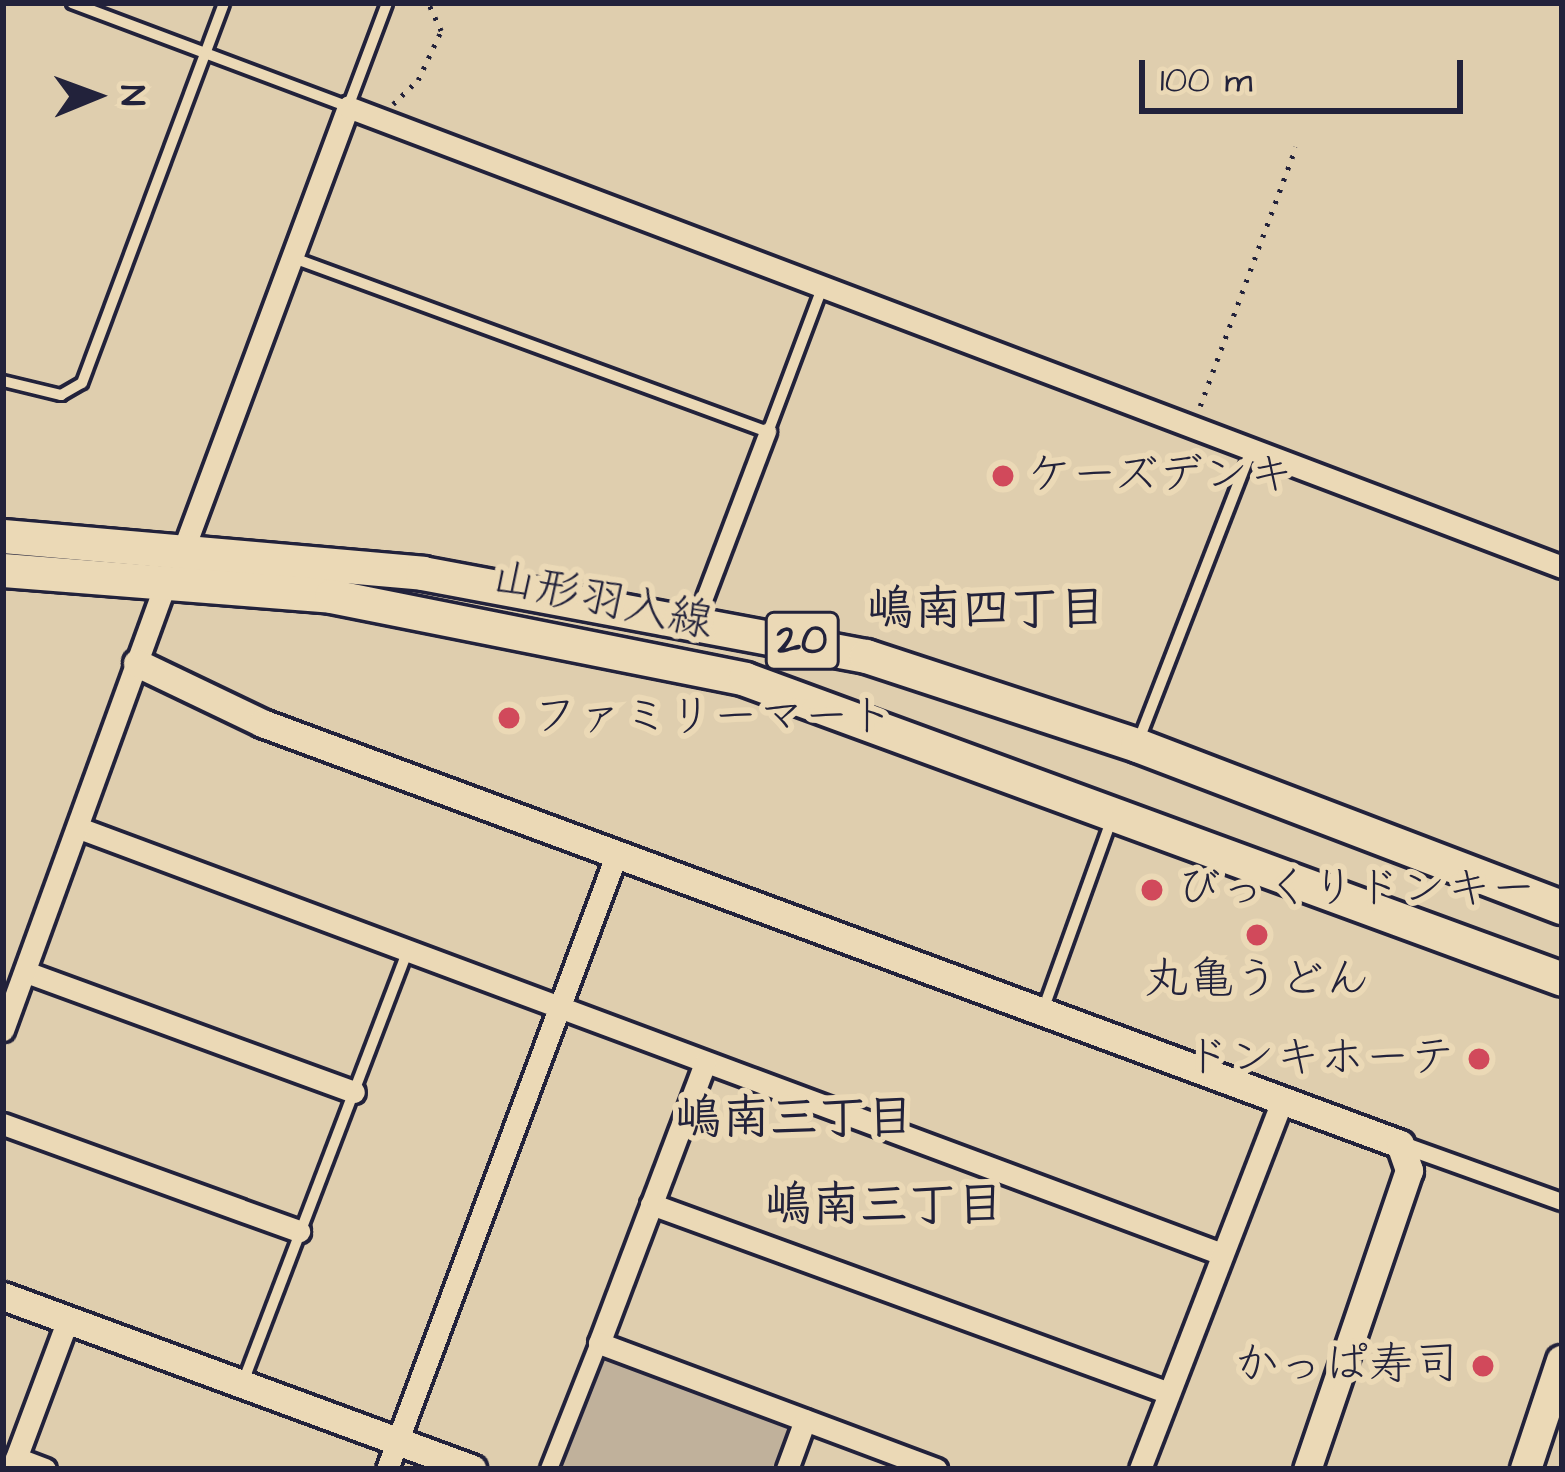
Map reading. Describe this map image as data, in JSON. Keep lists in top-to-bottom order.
{
  "streets": {
    "main road": ["山形羽入線", "20"]
  },
  "districts": ["嶋南四丁目", "嶋南三丁目", "嶋南三丁目"],
  "places": [
    "ケーズデンキ",
    "ファミリーマート",
    "びっくりドンキー",
    "丸亀うどん",
    "ドンキホーテ",
    "かっぱ寿司"
  ],
  "scale_bar": "100 m",
  "north": "right"
}
